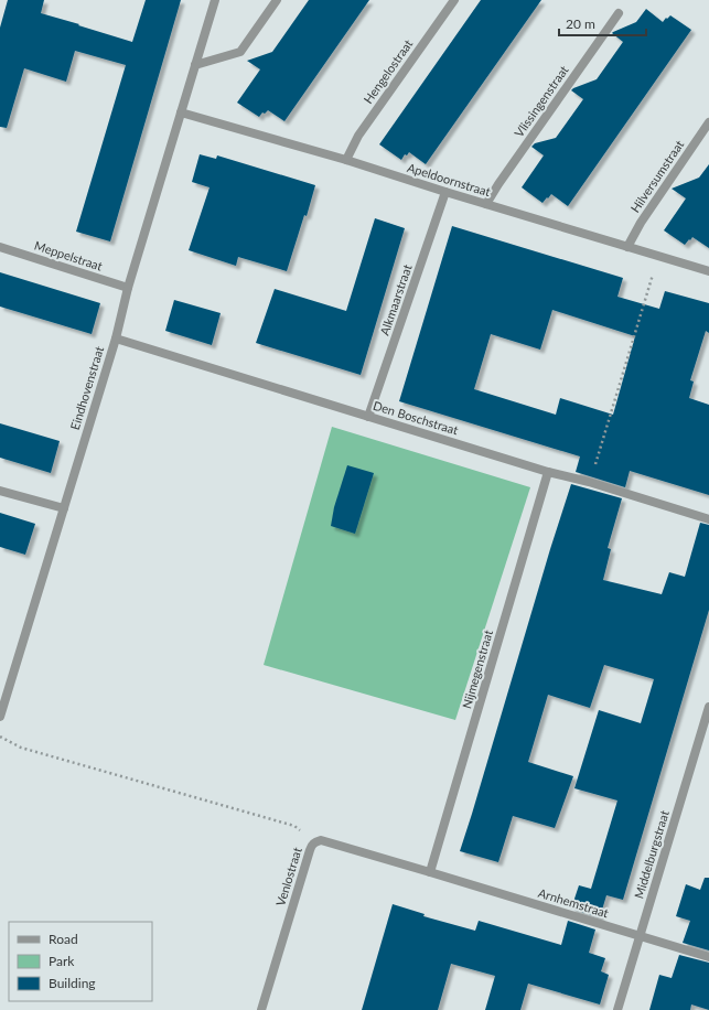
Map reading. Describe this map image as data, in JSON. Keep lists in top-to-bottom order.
{
  "streets": {
    "street": [
      "Hengelostraat",
      "Vlissingenstraat",
      "Hilversumstraat",
      "Apeldoornstraat",
      "Meppelstraat",
      "Alkmaarstraat",
      "Eindhovenstraat",
      "Den Boschstraat",
      "Nijmegenstraat",
      "Middelburgstraat",
      "Venlostraat",
      "Arnhemstraat"
    ]
  },
  "crossings": [
    ["Hengelostraat", "Apeldoornstraat"],
    ["Vlissingenstraat", "Apeldoornstraat"],
    ["Hilversumstraat", "Apeldoornstraat"],
    ["Apeldoornstraat", "Alkmaarstraat"],
    ["Apeldoornstraat", "Eindhovenstraat"],
    ["Meppelstraat", "Eindhovenstraat"],
    ["Alkmaarstraat", "Den Boschstraat"],
    ["Eindhovenstraat", "Den Boschstraat"],
    ["Den Boschstraat", "Nijmegenstraat"],
    ["Nijmegenstraat", "Venlostraat"],
    ["Nijmegenstraat", "Arnhemstraat"],
    ["Middelburgstraat", "Arnhemstraat"],
    ["Venlostraat", "Arnhemstraat"]
  ],
  "legend": ["Road", "Park", "Building"],
  "scale_bar": "20 m"
}
